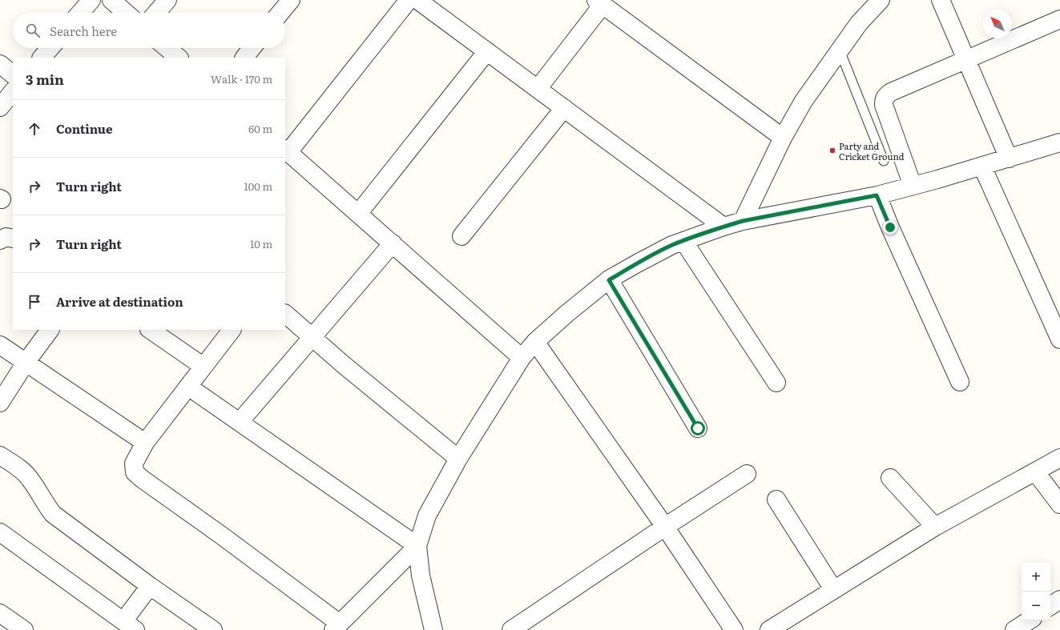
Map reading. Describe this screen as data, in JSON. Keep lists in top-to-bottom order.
{
  "places": ["Party and Cricket Ground"],
  "north": "top left",
  "page": {
    "search": "Search here",
    "heading": ["3 min", "Walk · 170 m"],
    "list": [
      ["Continue", "60 m"],
      ["Turn right", "100 m"],
      ["Turn right", "10 m"],
      "Arrive at destination"
    ],
    "map_buttons": ["+", "−"]
  }
}
